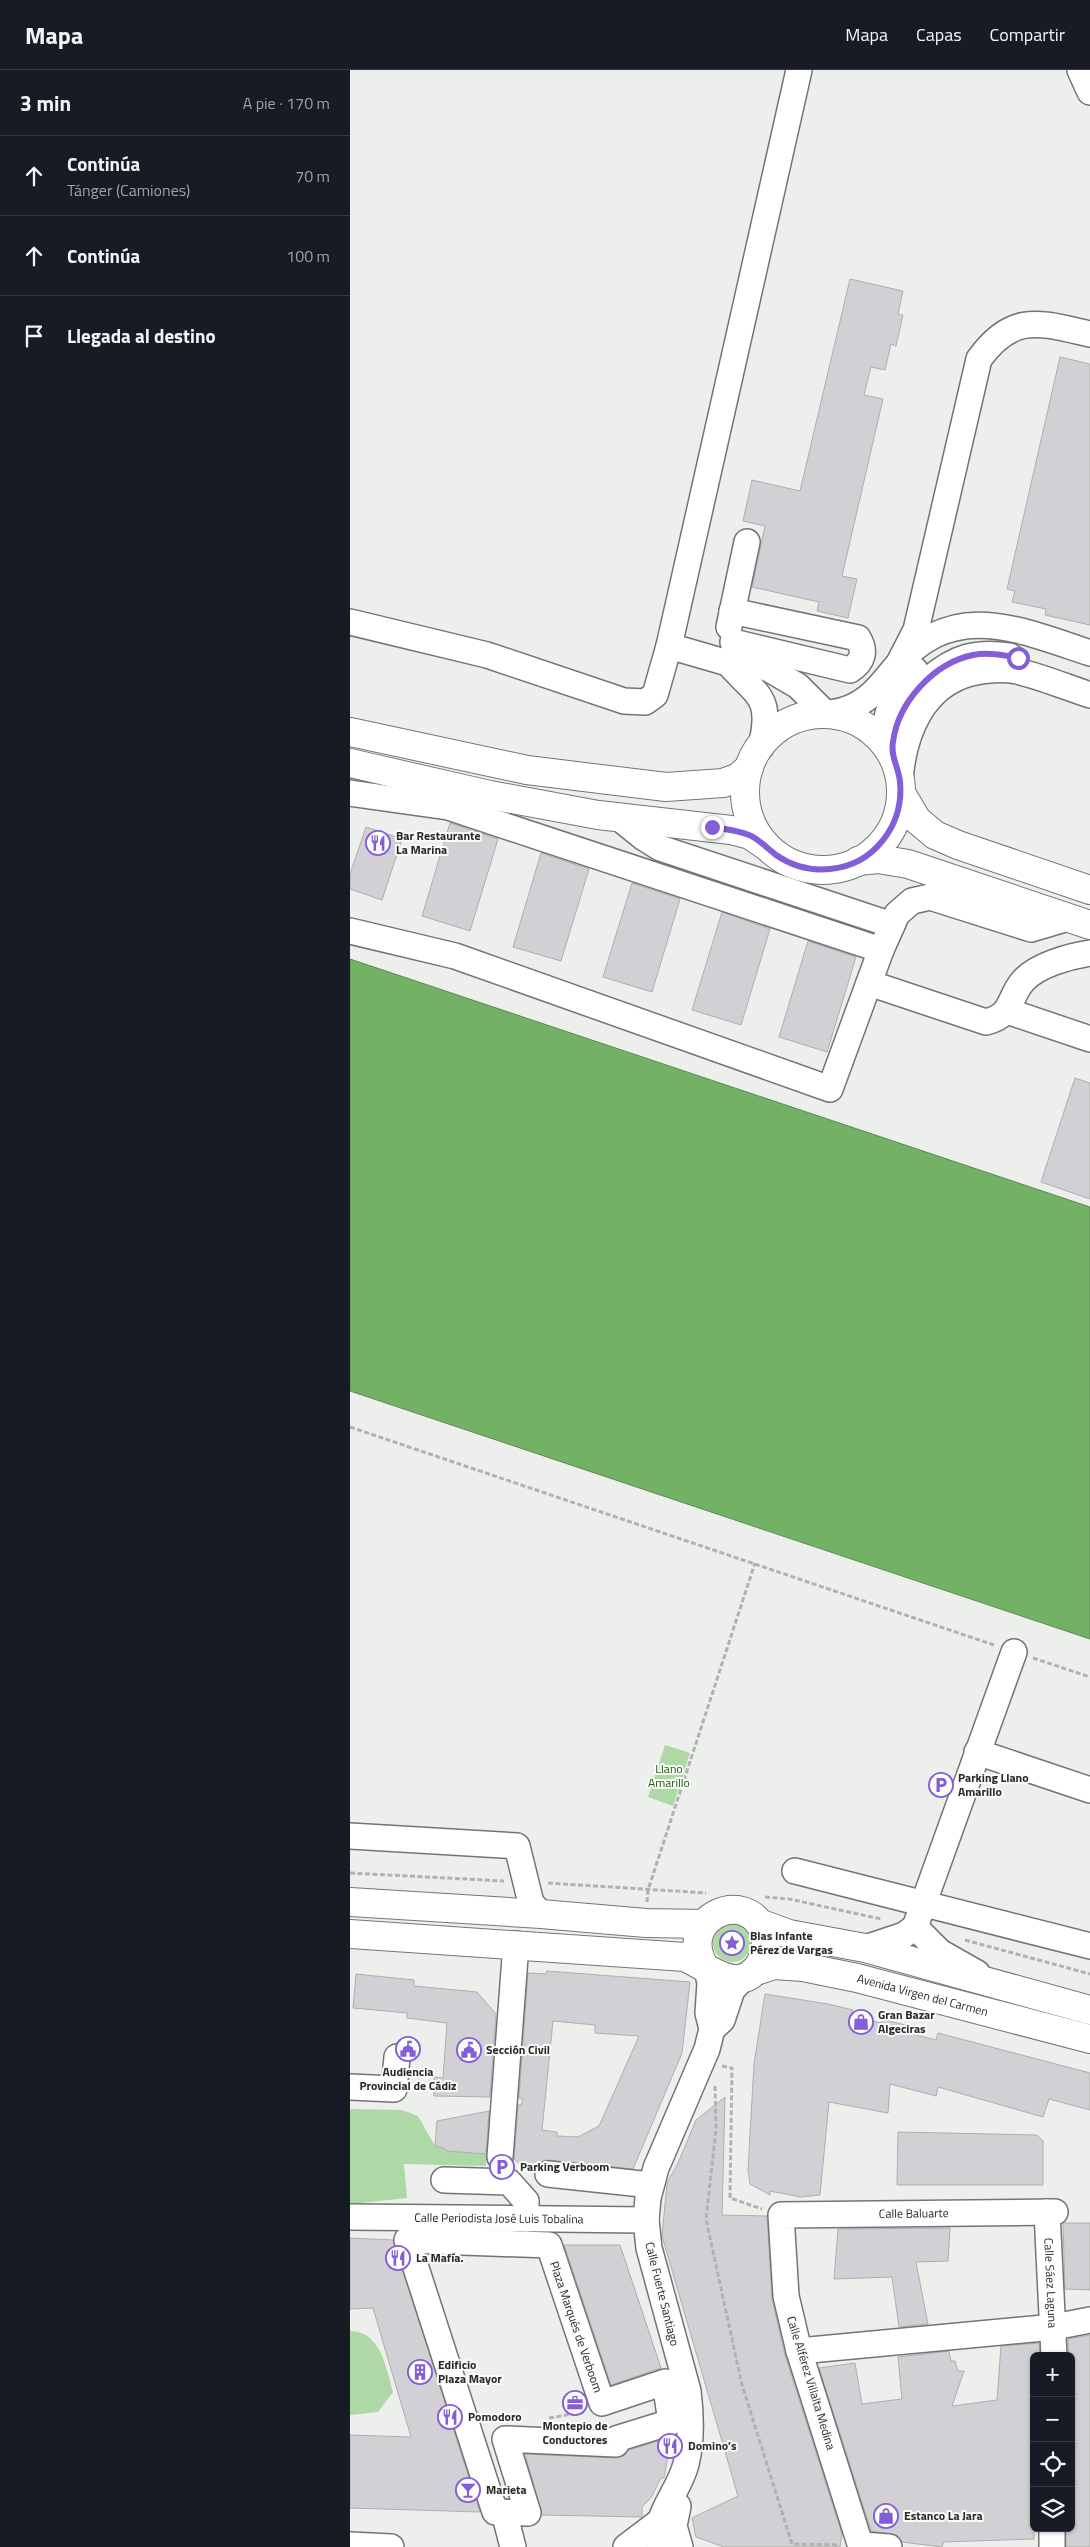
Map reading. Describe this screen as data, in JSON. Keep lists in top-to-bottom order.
{
  "streets": {
    "main road": ["Avenida Virgen del Carmen"],
    "street": [
      "Calle Baluarte",
      "Calle Periodista José Luis Tobalina",
      "Calle Sáez Laguna",
      "Calle Fuerte Santiago",
      "Plaza Marqués de Verboom",
      "Calle Alférez Villalta Medina"
    ]
  },
  "crossings": [
    ["Avenida Virgen del Carmen", "Calle Fuerte Santiago"],
    ["Calle Baluarte", "Calle Sáez Laguna"],
    ["Calle Baluarte", "Calle Alférez Villalta Medina"],
    ["Calle Periodista José Luis Tobalina", "Calle Fuerte Santiago"]
  ],
  "parks": ["Llano Amarillo"],
  "places": {
    "restaurant": [
      "Bar Restaurante La Marina",
      "La Mafía.",
      "Pomodoro",
      "Domino's"
    ],
    "parking": ["Parking Llano Amarillo", "Parking Verboom"],
    "place": ["Blas Infante Pérez de Vargas"],
    "shop": ["Gran Bazar Algeciras", "Estanco La Jara"],
    "public building": ["Audiencia Provincial de Cádiz", "Sección Civil"],
    "building": ["Edificio Plaza Mayor"],
    "office": ["Montepio de Conductores"],
    "bar": ["Marieta"]
  },
  "page": {
    "header": "Mapa",
    "nav": ["Mapa", "Capas", "Compartir"],
    "heading": ["3 min", "A pie · 170 m"],
    "list": [
      ["Continúa", "Tánger (Camiones)", "70 m"],
      ["Continúa", "100 m"],
      "Llegada al destino"
    ],
    "map_buttons": ["+", "−"]
  }
}
